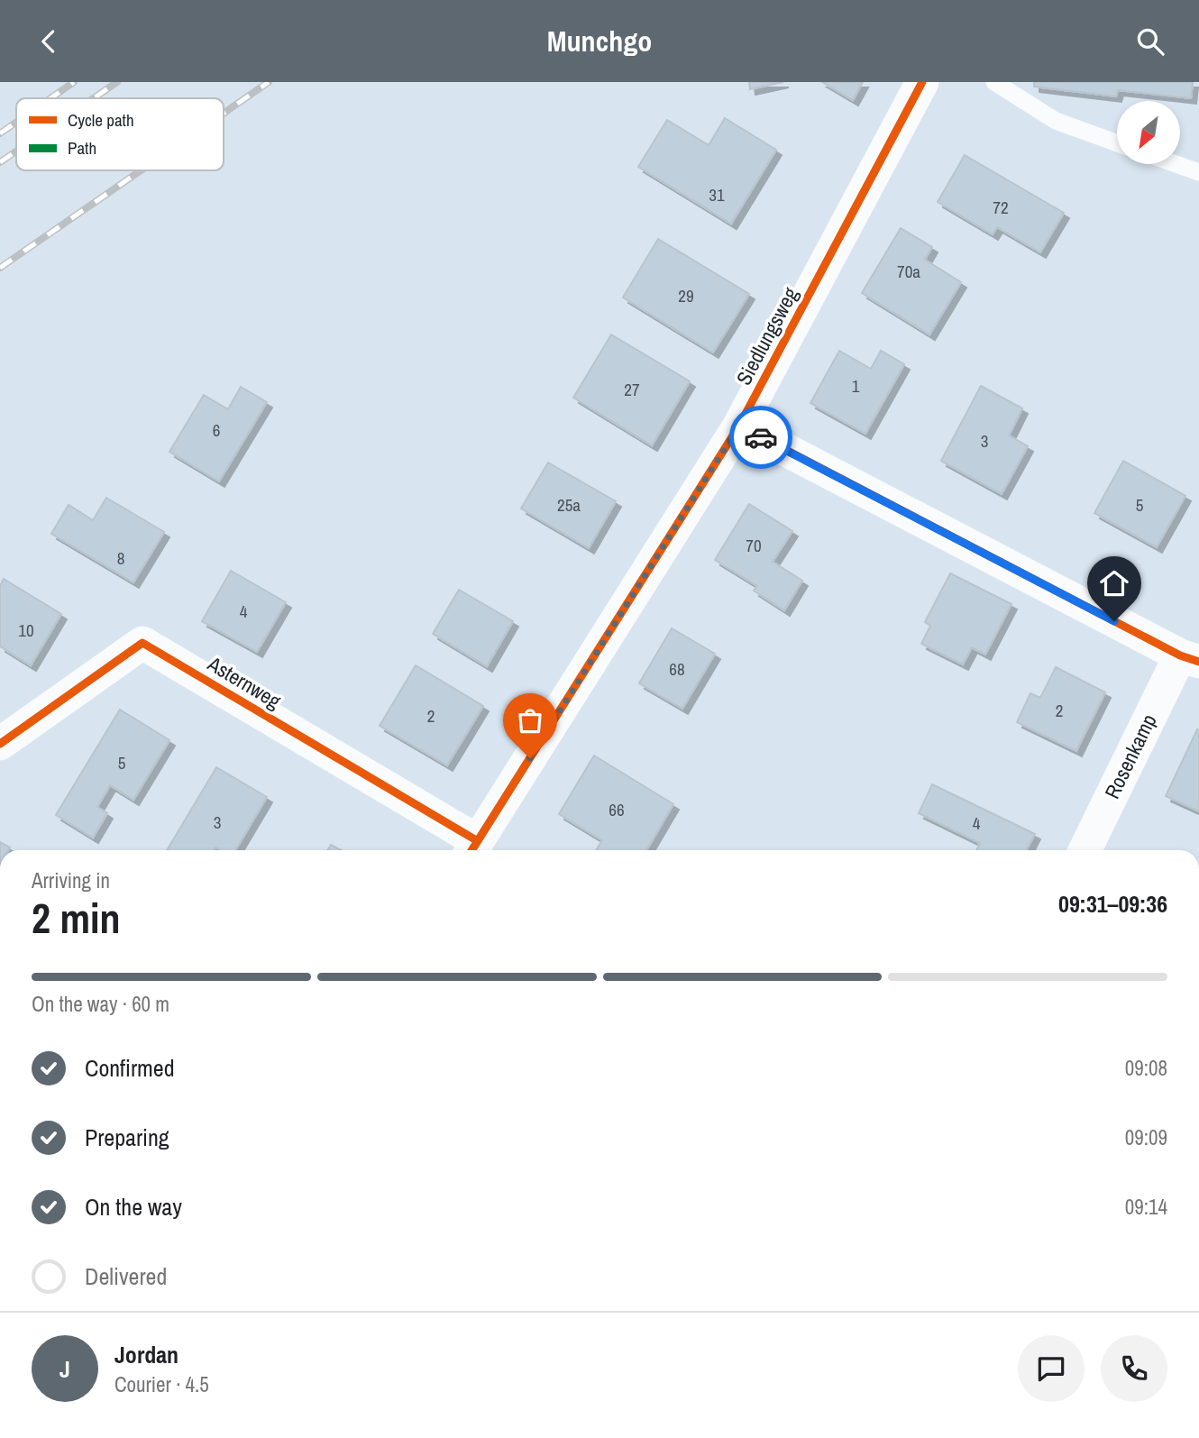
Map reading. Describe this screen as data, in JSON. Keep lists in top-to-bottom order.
{
  "streets": {
    "street": ["Siedlungsweg", "Asternweg", "Rosenkamp"]
  },
  "crossings": [
    ["Siedlungsweg", "Asternweg"]
  ],
  "house_numbers": [
    "31",
    "72",
    "70a",
    "29",
    "1",
    "27",
    "6",
    "3",
    "25a",
    "5",
    "70",
    "8",
    "4",
    "10",
    "68",
    "2",
    "2",
    "5",
    "66",
    "3",
    "4"
  ],
  "legend": ["Cycle path", "Path"],
  "north": "bottom left",
  "page": {
    "header": "Munchgo",
    "heading": ["2 min", "Arriving in", "09:31–09:36"],
    "panel": ["Jordan", "Courier · 4.5"],
    "bar": "On the way · 60 m",
    "list": [
      ["Confirmed", "09:08"],
      ["Preparing", "09:09"],
      ["On the way", "09:14"],
      "Delivered"
    ],
    "round": "J"
  }
}
